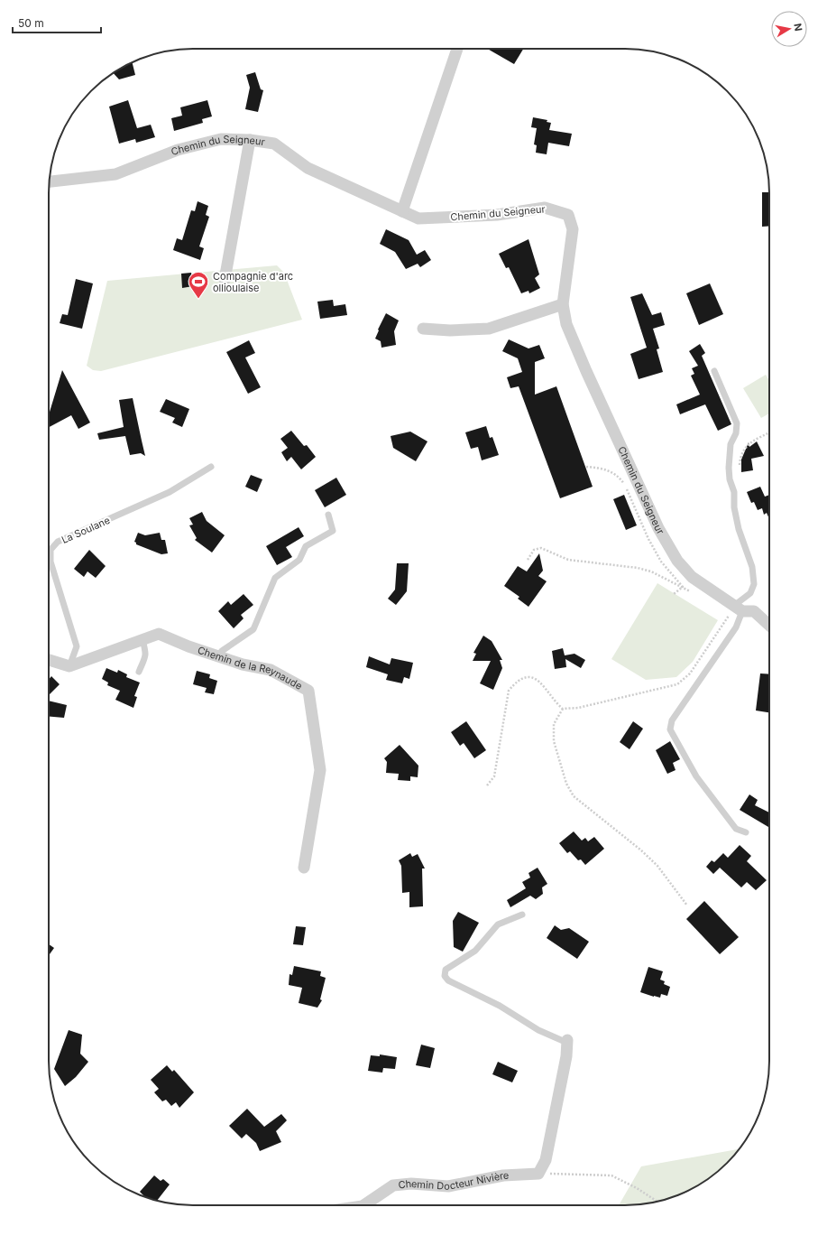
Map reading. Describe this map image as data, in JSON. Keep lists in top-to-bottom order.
{
  "streets": {
    "street": ["Chemin du Seigneur", "Chemin de la Reynaude", "Chemin Docteur Nivière"],
    "lane": ["La Soulane"]
  },
  "crossings": [
    ["La Soulane", "Chemin de la Reynaude"]
  ],
  "places": {
    "sports": ["Compagnie d'arc ollioulaise"]
  },
  "scale_bar": "50 m",
  "north": "right"
}
